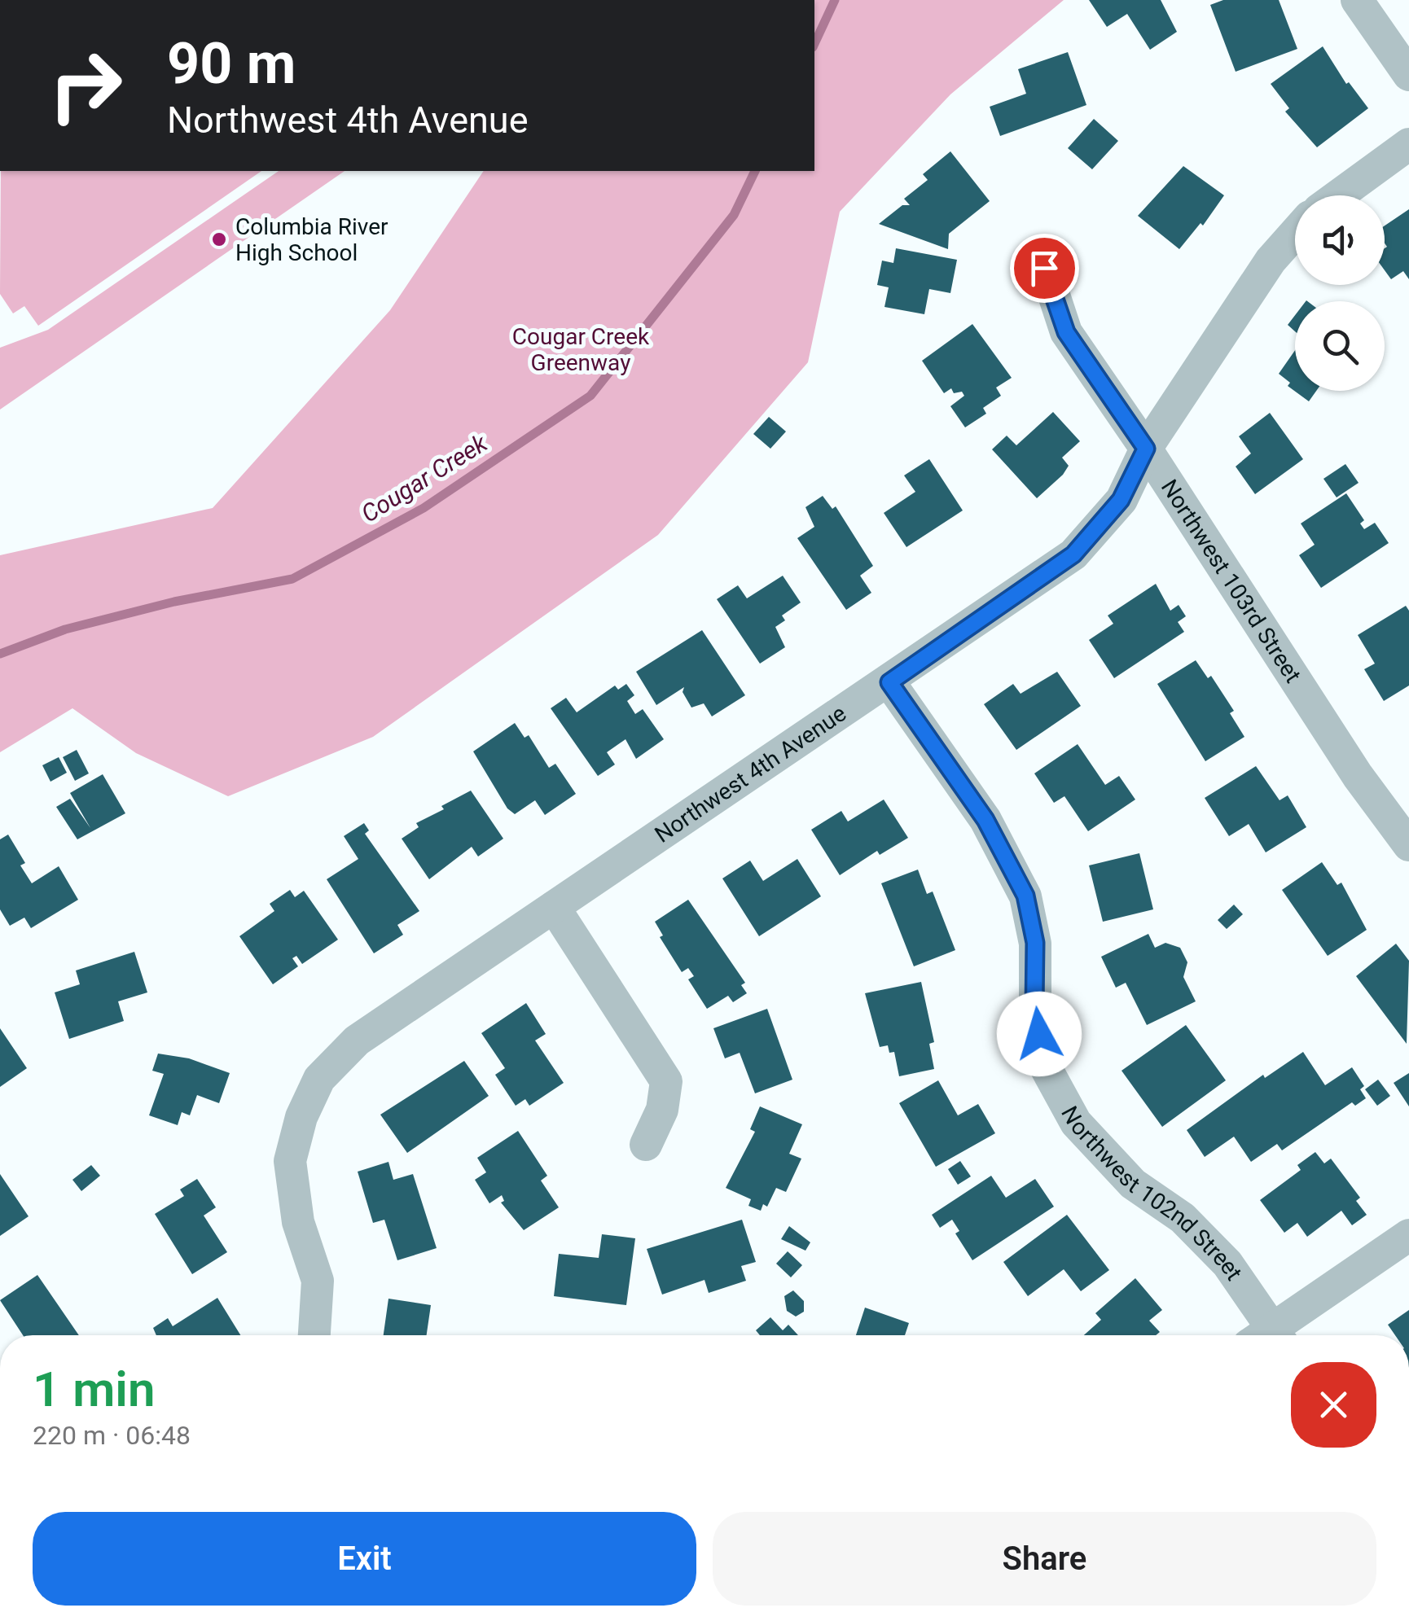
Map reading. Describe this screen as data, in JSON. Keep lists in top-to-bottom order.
{
  "streets": {
    "street": ["Northwest 103rd Street", "Northwest 4th Avenue", "Northwest 102nd Street"]
  },
  "crossings": [
    ["Northwest 103rd Street", "Northwest 4th Avenue"],
    ["Northwest 4th Avenue", "Northwest 102nd Street"]
  ],
  "water": ["Cougar Creek"],
  "parks": ["Cougar Creek Greenway"],
  "places": ["Columbia River High School"],
  "page": {
    "turn": ["90 m", "Northwest 4th Avenue"],
    "heading": ["1 min", "220 m · 06:48"],
    "buttons": ["Exit", "Share"]
  }
}
